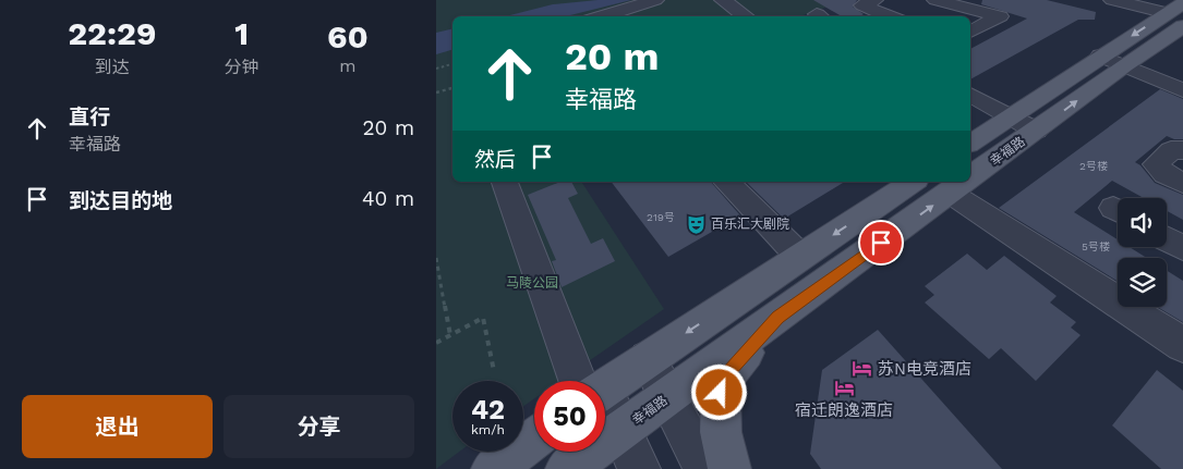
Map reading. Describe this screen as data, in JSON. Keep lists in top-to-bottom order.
{
  "streets": {
    "main road": ["幸福路"]
  },
  "parks": ["马陵公园"],
  "places": {
    "theatre": ["百乐汇大剧院"],
    "hotel": ["苏N电竞酒店", "宿迁朗逸酒店"]
  },
  "house_numbers": ["2号楼", "219号", "5号楼"],
  "page": {
    "eta": [
      "22:29",
      "到达",
      "1",
      "分钟",
      "60",
      "m"
    ],
    "turn": ["20 m", "幸福路"],
    "list": [
      {
        "name": "直行",
        "note": "幸福路",
        "value": "20 m"
      },
      {
        "name": "到达目的地",
        "value": "40 m"
      }
    ],
    "then": "然后",
    "speed": "42 km/h",
    "limit": "50",
    "buttons": ["退出", "分享"]
  }
}
